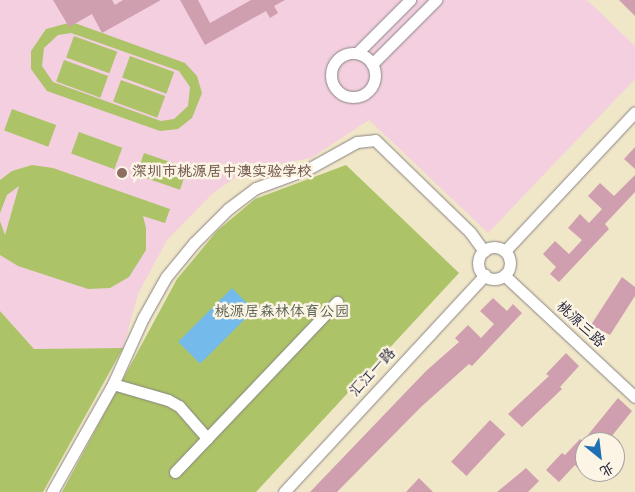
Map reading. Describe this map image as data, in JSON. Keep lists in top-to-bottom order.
{
  "streets": {
    "street": ["桃源三路", "汇江一路"]
  },
  "crossings": [
    ["桃源三路", "汇江一路"]
  ],
  "parks": ["桃源居森林体育公园"],
  "places": ["深圳市桃源居中澳实验学校"],
  "north": "bottom right"
}
